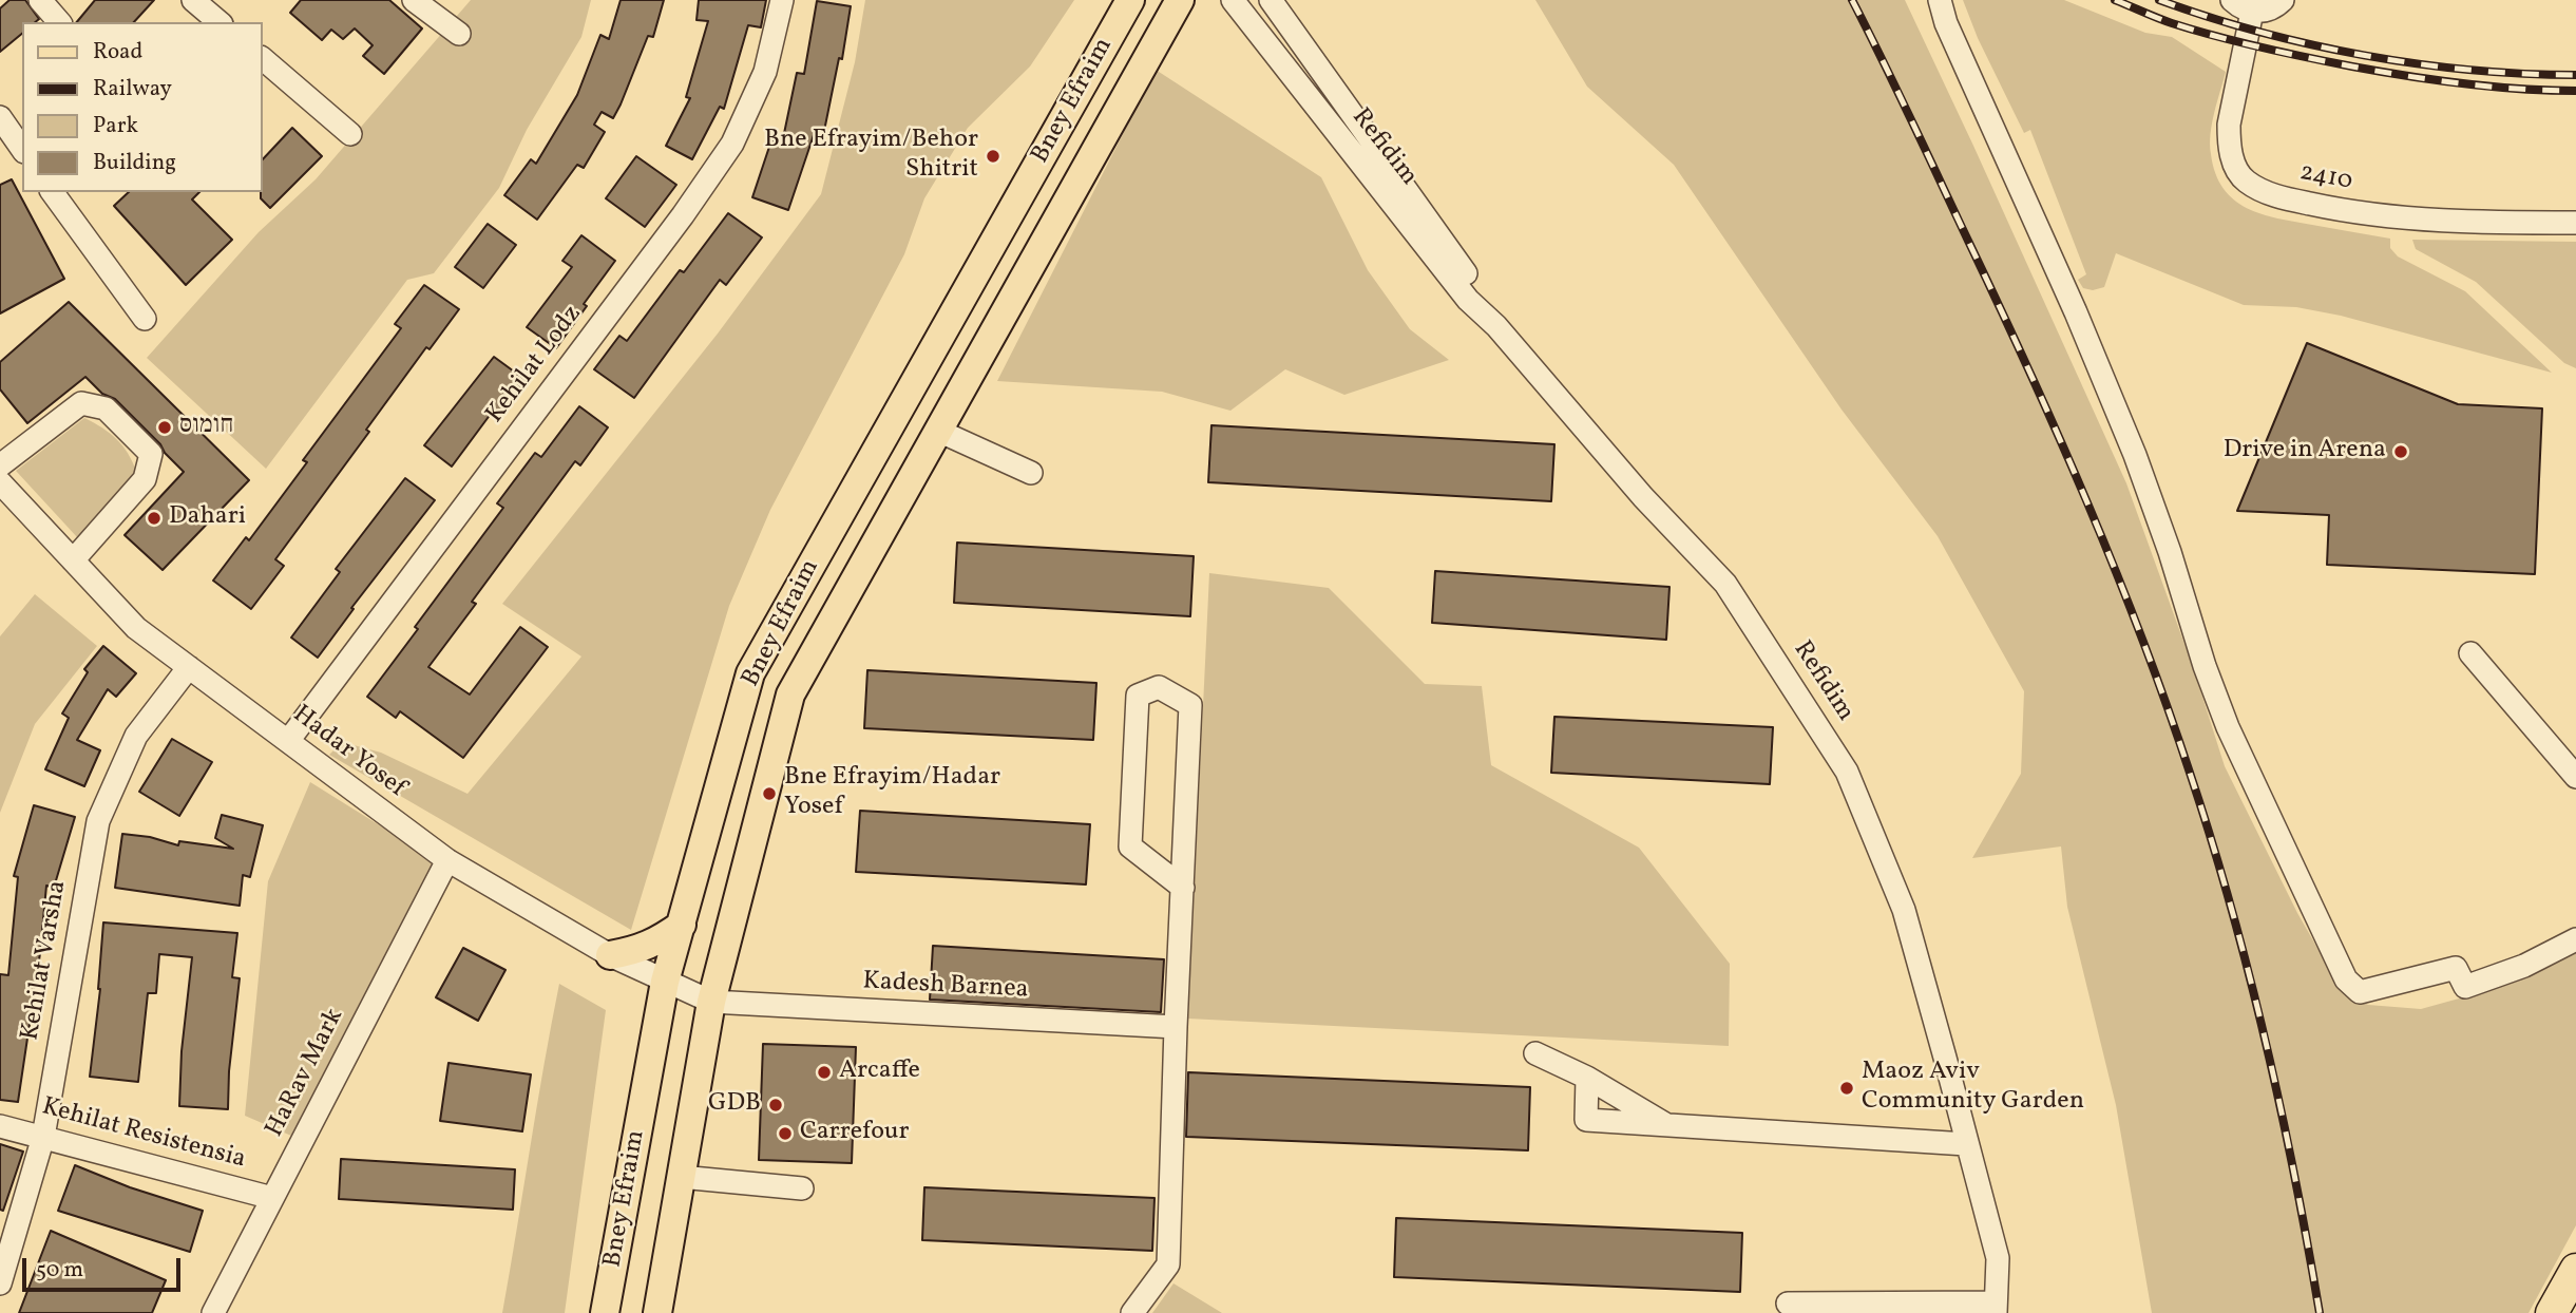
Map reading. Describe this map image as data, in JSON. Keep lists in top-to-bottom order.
{
  "streets": {
    "main road": ["Bney Efraim"],
    "street": [
      "Refidim",
      "2410",
      "Kehilat Lodz",
      "Hadar Yosef",
      "Kehilat Varsha",
      "Kadesh Barnea",
      "HaRav Mark",
      "Kehilat Resistensia"
    ]
  },
  "crossings": [
    ["Bney Efraim", "Hadar Yosef"],
    ["Bney Efraim", "Kadesh Barnea"],
    ["Kehilat Lodz", "Hadar Yosef"],
    ["Hadar Yosef", "Kehilat Varsha"],
    ["Hadar Yosef", "Kadesh Barnea"],
    ["Hadar Yosef", "HaRav Mark"],
    ["Kehilat Varsha", "Kehilat Resistensia"],
    ["HaRav Mark", "Kehilat Resistensia"]
  ],
  "places": [
    "Bne Efrayim/Behor Shitrit",
    "חומוס",
    "Drive in Arena",
    "Dahari",
    "Bne Efrayim/Hadar Yosef",
    "Arcaffe",
    "Maoz Aviv Community Garden",
    "GDB",
    "Carrefour"
  ],
  "legend": [
    "Road",
    "Railway",
    "Park",
    "Building"
  ],
  "scale_bar": "50 m"
}
